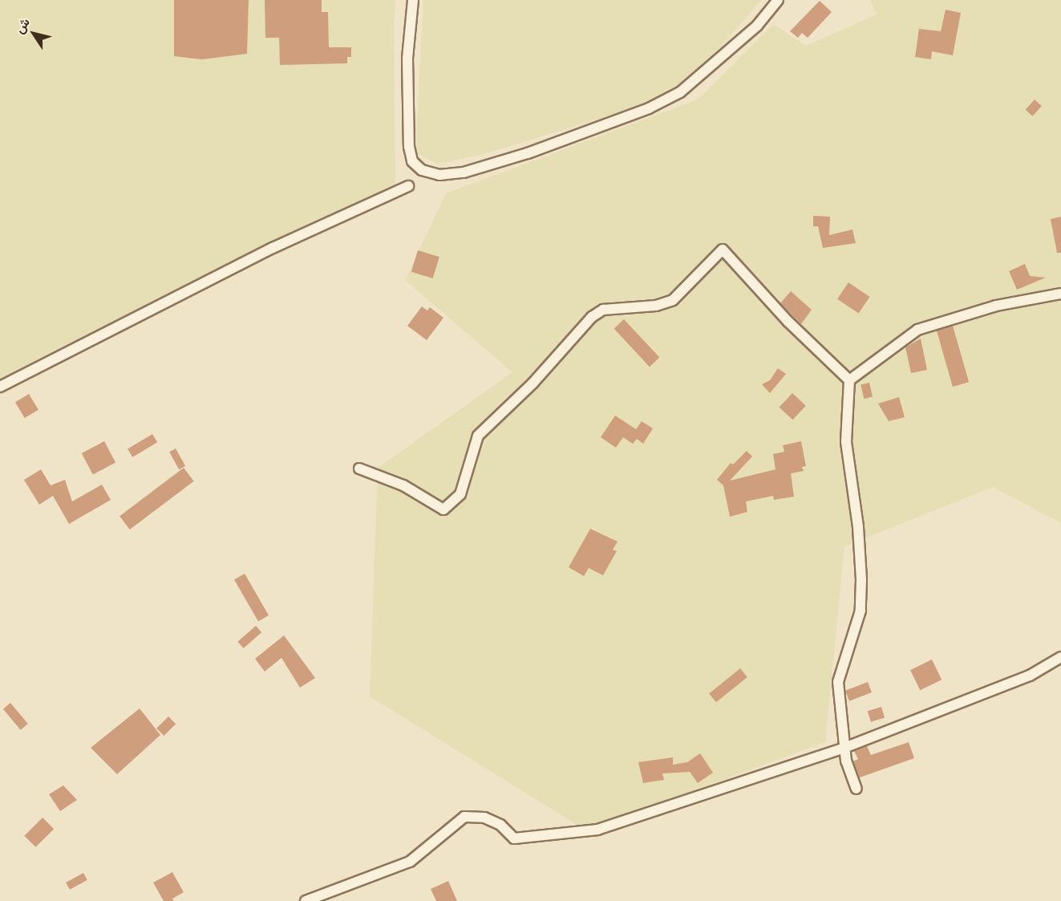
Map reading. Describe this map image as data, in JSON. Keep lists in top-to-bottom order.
{
  "north": "top left"
}
